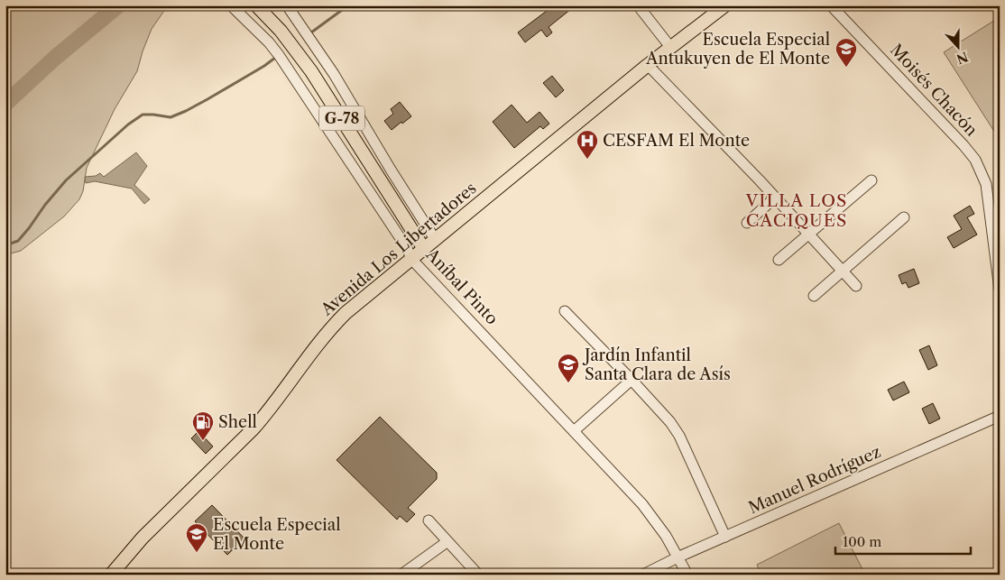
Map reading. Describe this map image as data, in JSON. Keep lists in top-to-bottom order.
{
  "streets": {
    "main road": ["G-78", "Avenida Los Libertadores", "Aníbal Pinto"],
    "street": ["Moisés Chacón", "Manuel Rodríguez"]
  },
  "crossings": [
    ["Avenida Los Libertadores", "Aníbal Pinto"],
    ["Aníbal Pinto", "Manuel Rodríguez"]
  ],
  "districts": ["VILLA LOS CACIQUES"],
  "places": {
    "school or university": ["Escuela Especial Antukuyen de El Monte", "Jardín Infantil Santa Clara de Asís", "Escuela Especial El Monte"],
    "hospital": ["CESFAM El Monte"],
    "fuel station": ["Shell"]
  },
  "scale_bar": "100 m",
  "north": "bottom"
}
